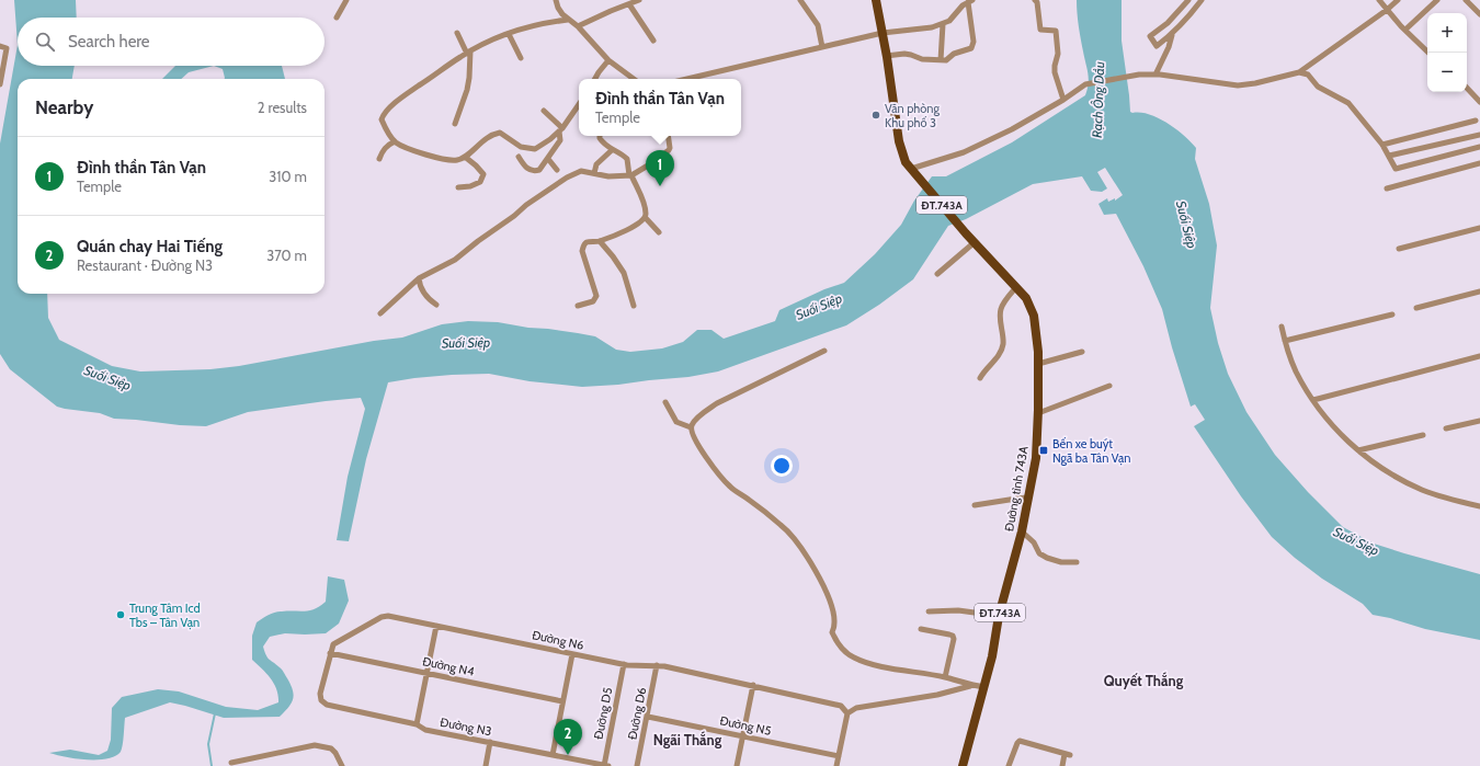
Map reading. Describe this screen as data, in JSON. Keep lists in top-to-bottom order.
{
  "streets": {
    "main road": ["ĐT.743A", "Đường tỉnh 743A"],
    "street": [
      "Đường N6",
      "Đường N4",
      "Đường D5",
      "Đường D6",
      "Đường N5",
      "Đường N3"
    ]
  },
  "crossings": [
    ["Đường N6", "Đường N4"],
    ["Đường N6", "Đường D5"],
    ["Đường N6", "Đường D6"],
    ["Đường N6", "Đường N3"],
    ["Đường D5", "Đường N3"],
    ["Đường D6", "Đường N5"]
  ],
  "districts": ["Quyết Thắng", "Ngãi Thắng"],
  "water": ["Rạch Ông Dầu", "Suối Siệp"],
  "places": {
    "other": ["Văn phòng Khu phố 3", "Trung Tâm Icd Tbs – Tân Vạn"],
    "transit": ["Bến xe buýt Ngã ba Tân Vạn"]
  },
  "page": {
    "map_buttons": ["+", "−"],
    "search": "Search here",
    "popup": ["Đình thần Tân Vạn", "Temple"],
    "heading": ["Nearby", "2 results"],
    "list": [
      {
        "mark": "1",
        "name": "Đình thần Tân Vạn",
        "note": "Temple",
        "value": "310 m"
      },
      {
        "mark": "2",
        "name": "Quán chay Hai Tiếng",
        "note": "Restaurant · Đường N3",
        "value": "370 m"
      }
    ],
    "pins": ["1", "2"]
  }
}
